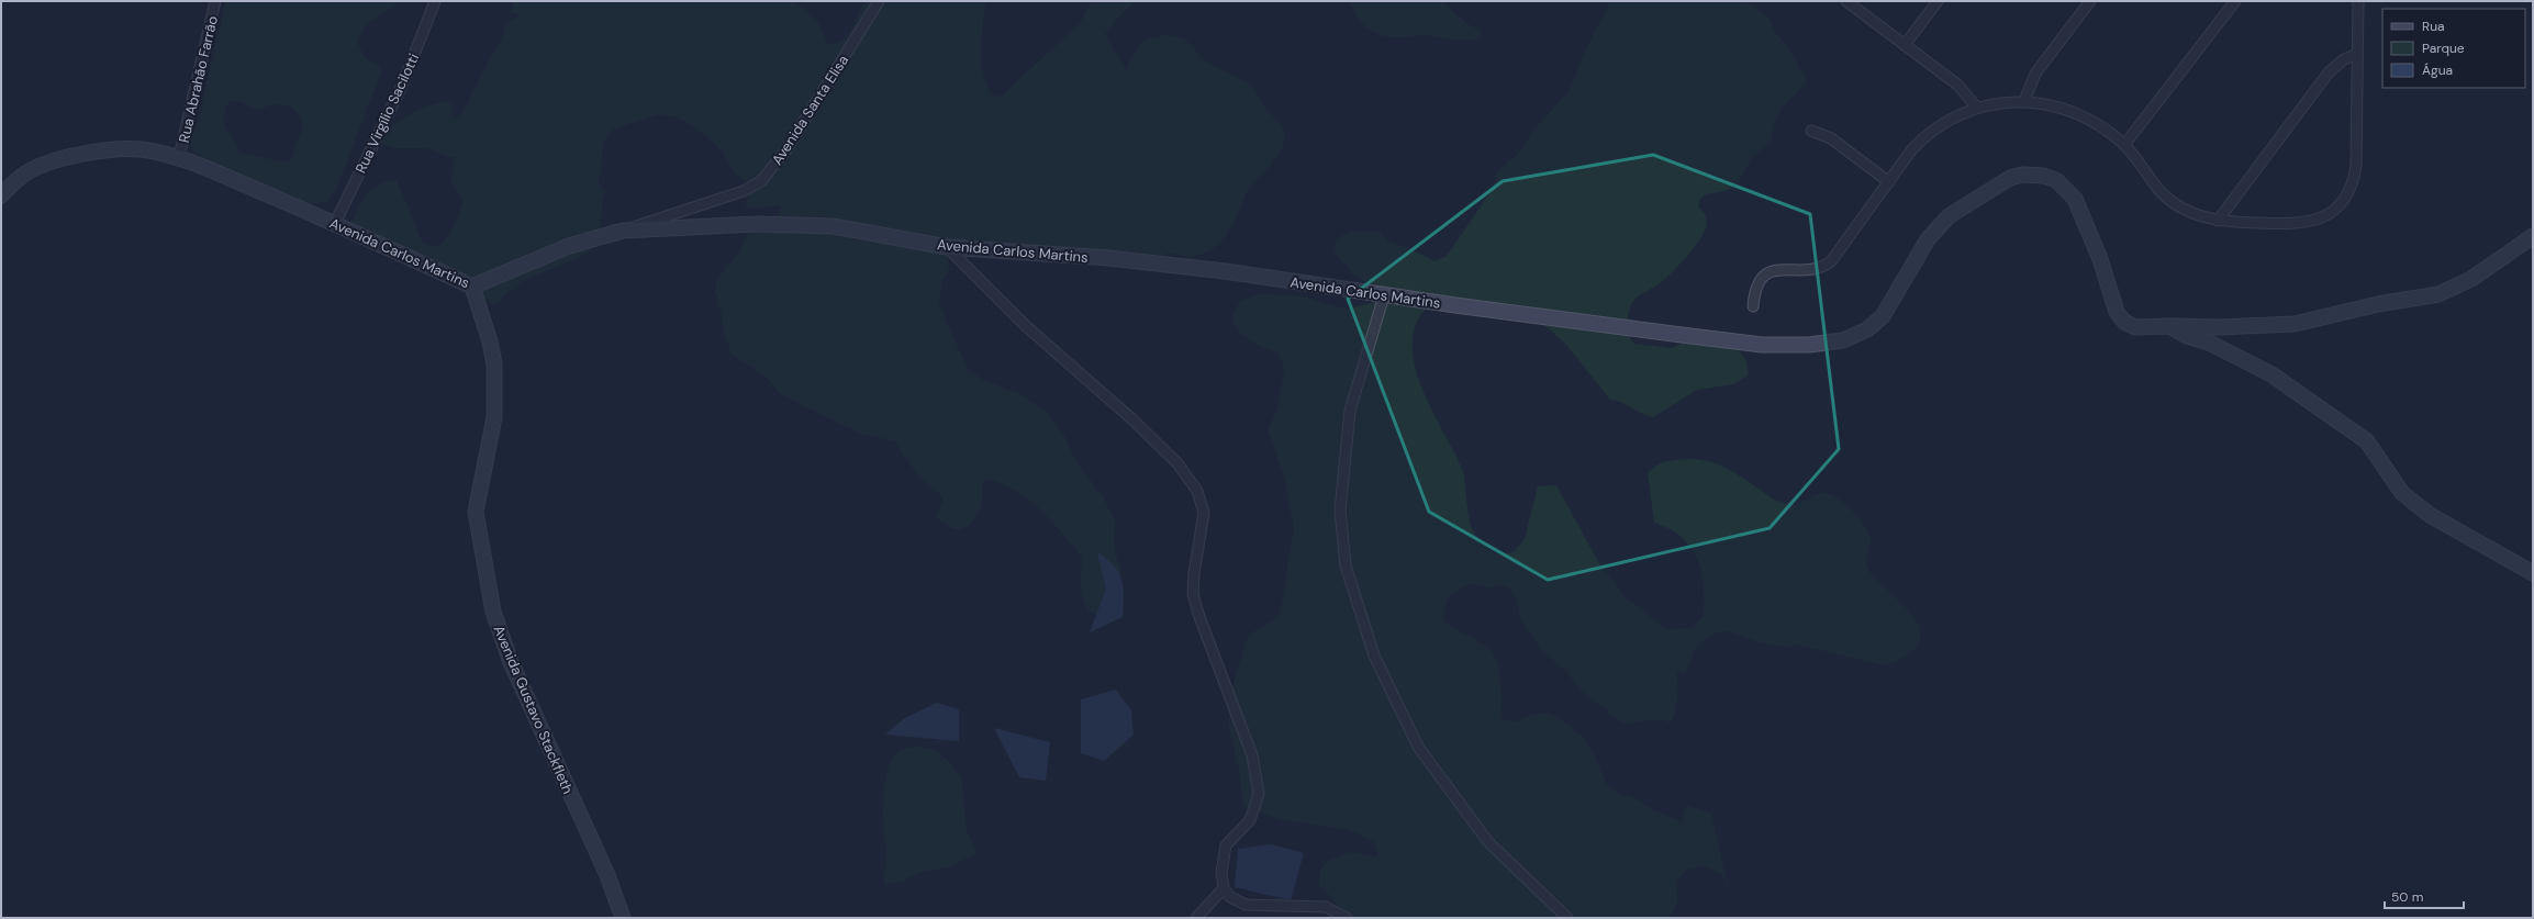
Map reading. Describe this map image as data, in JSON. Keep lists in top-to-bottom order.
{
  "streets": {
    "street": [
      "Rua Abrahão Farrão",
      "Avenida Santa Elisa",
      "Rua Virgílio Sacilotti",
      "Avenida Carlos Martins",
      "Avenida Gustavo Stackfleth"
    ]
  },
  "crossings": [
    ["Rua Abrahão Farrão", "Avenida Carlos Martins"],
    ["Avenida Santa Elisa", "Avenida Carlos Martins"],
    ["Rua Virgílio Sacilotti", "Avenida Carlos Martins"],
    ["Avenida Carlos Martins", "Avenida Gustavo Stackfleth"]
  ],
  "legend": ["Rua", "Parque", "Água"],
  "scale_bar": "50 m"
}
